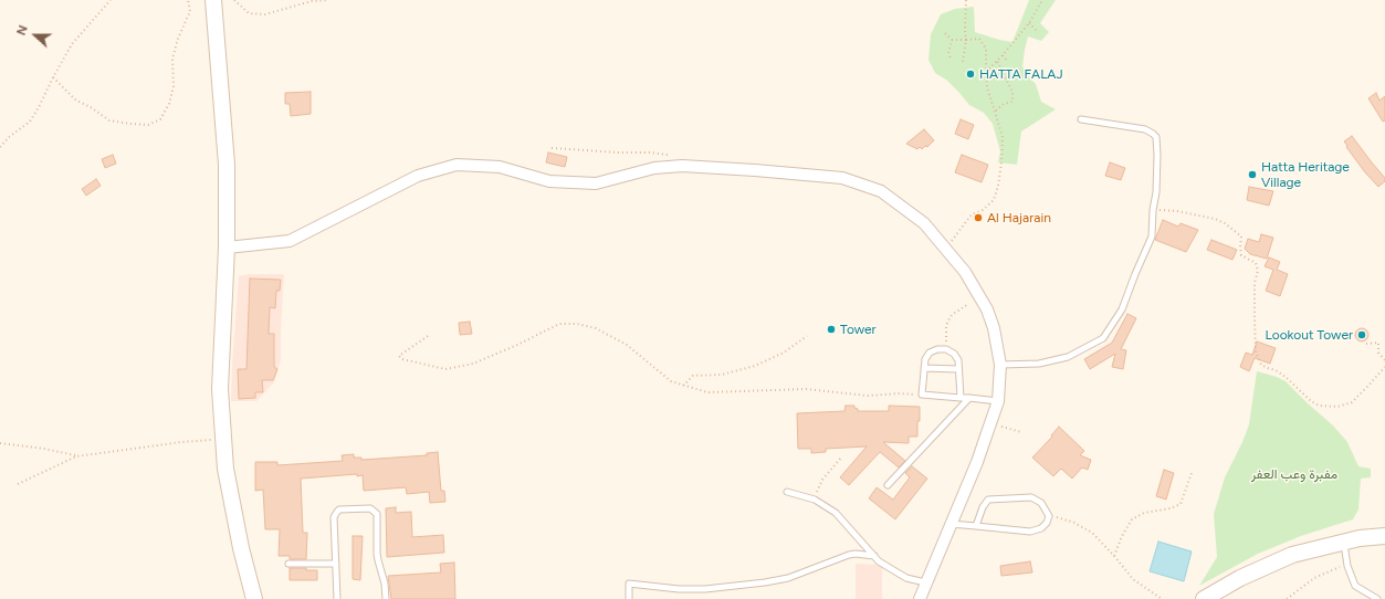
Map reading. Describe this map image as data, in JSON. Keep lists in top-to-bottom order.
{
  "parks": ["مفبرة وعب العفر"],
  "places": [
    "HATTA FALAJ",
    "Hatta Heritage Village",
    "Al Hajarain",
    "Tower",
    "Lookout Tower"
  ],
  "north": "left"
}
